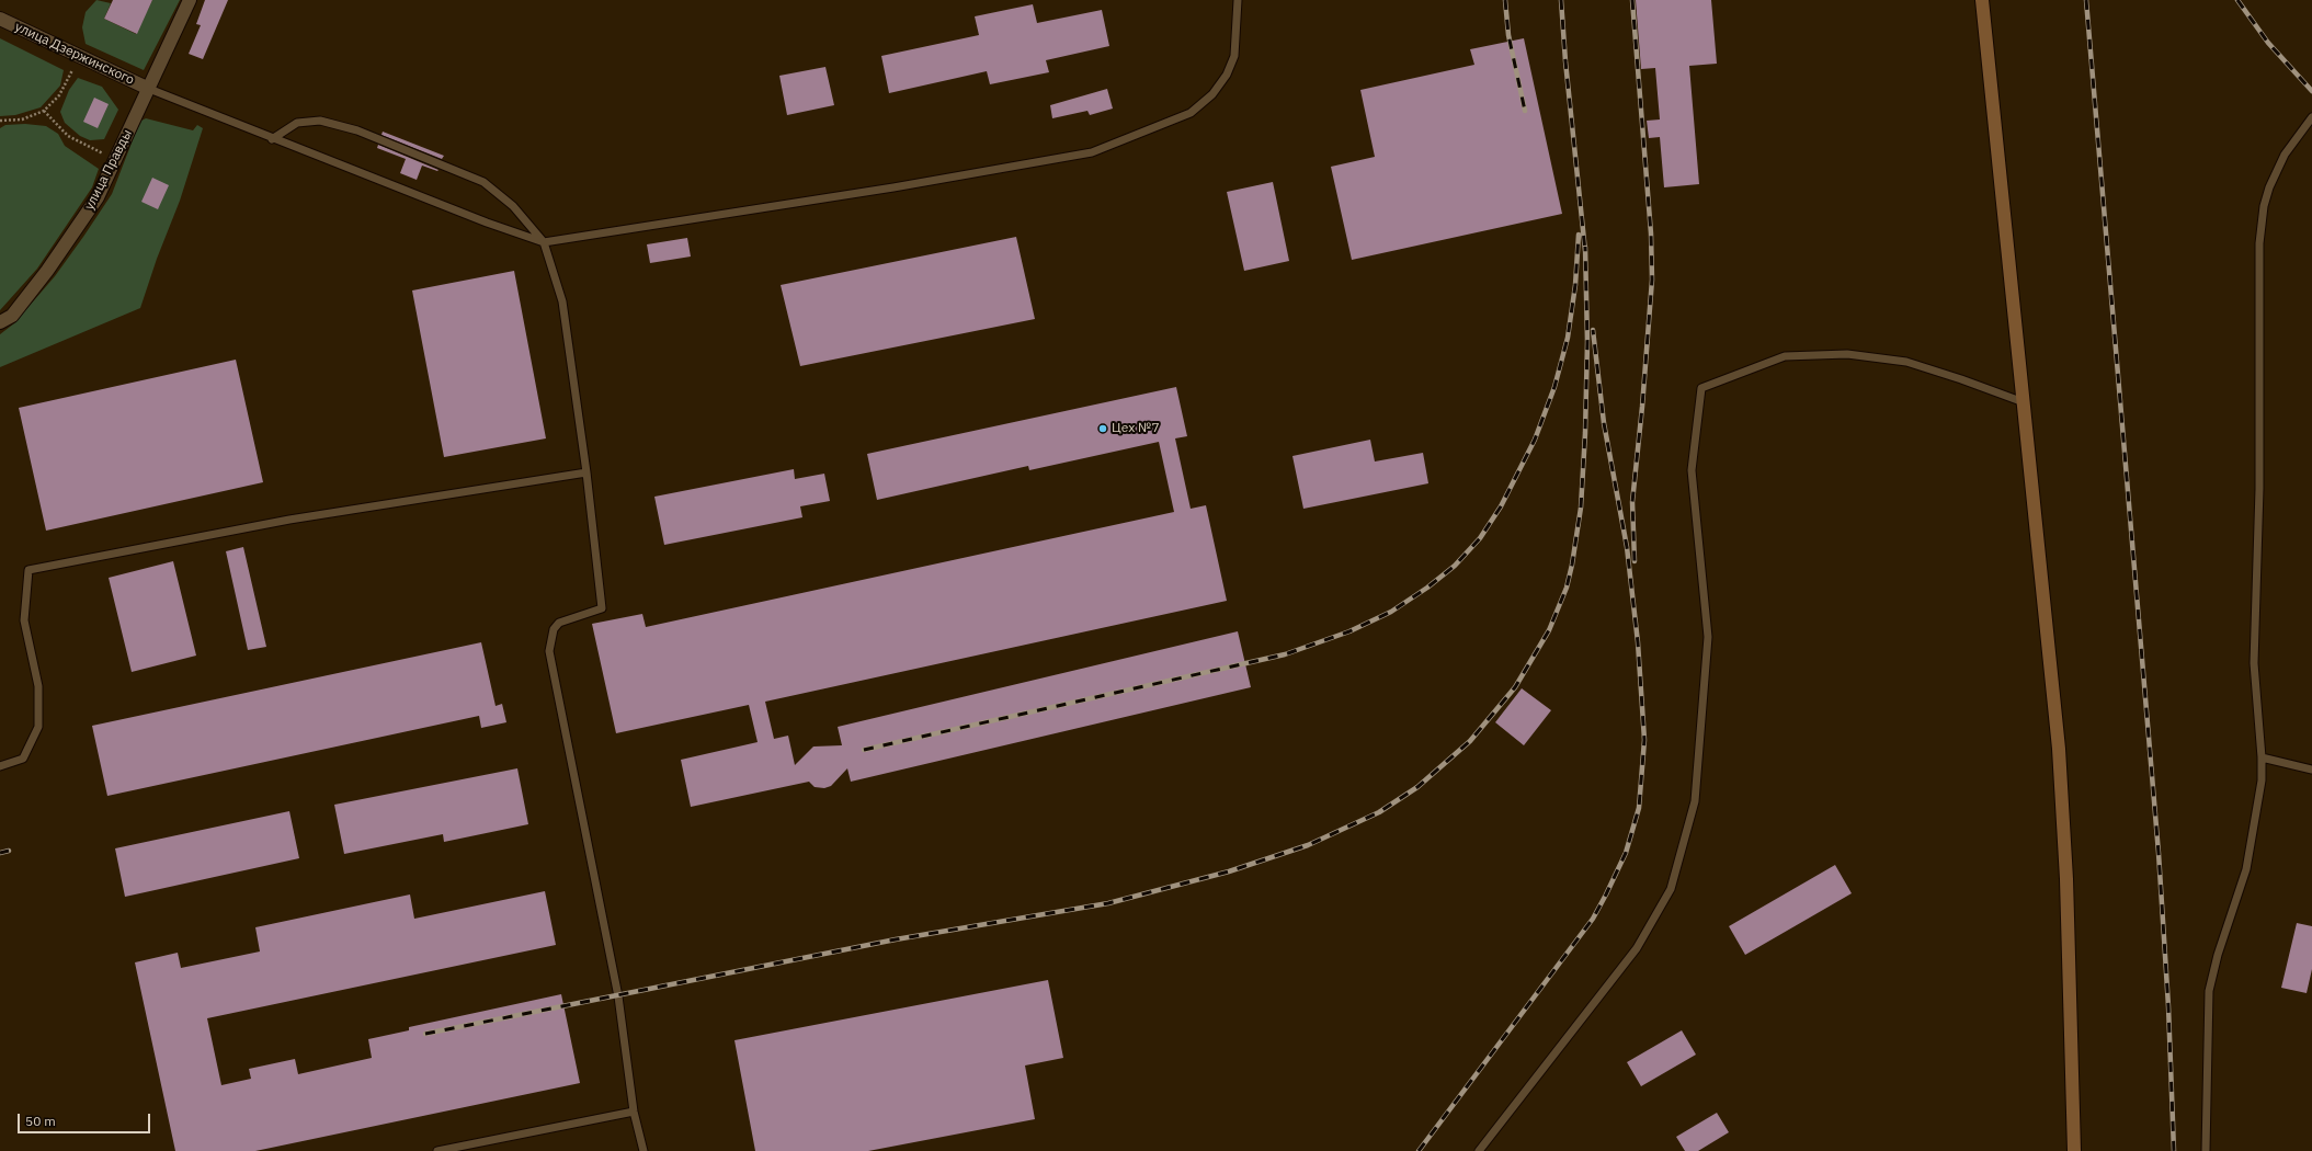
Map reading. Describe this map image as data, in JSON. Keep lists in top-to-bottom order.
{
  "streets": {
    "street": ["улица Дзержинского", "улица Правды"]
  },
  "crossings": [
    ["улица Дзержинского", "улица Правды"]
  ],
  "places": ["Цех №7"],
  "scale_bar": "50 m"
}
